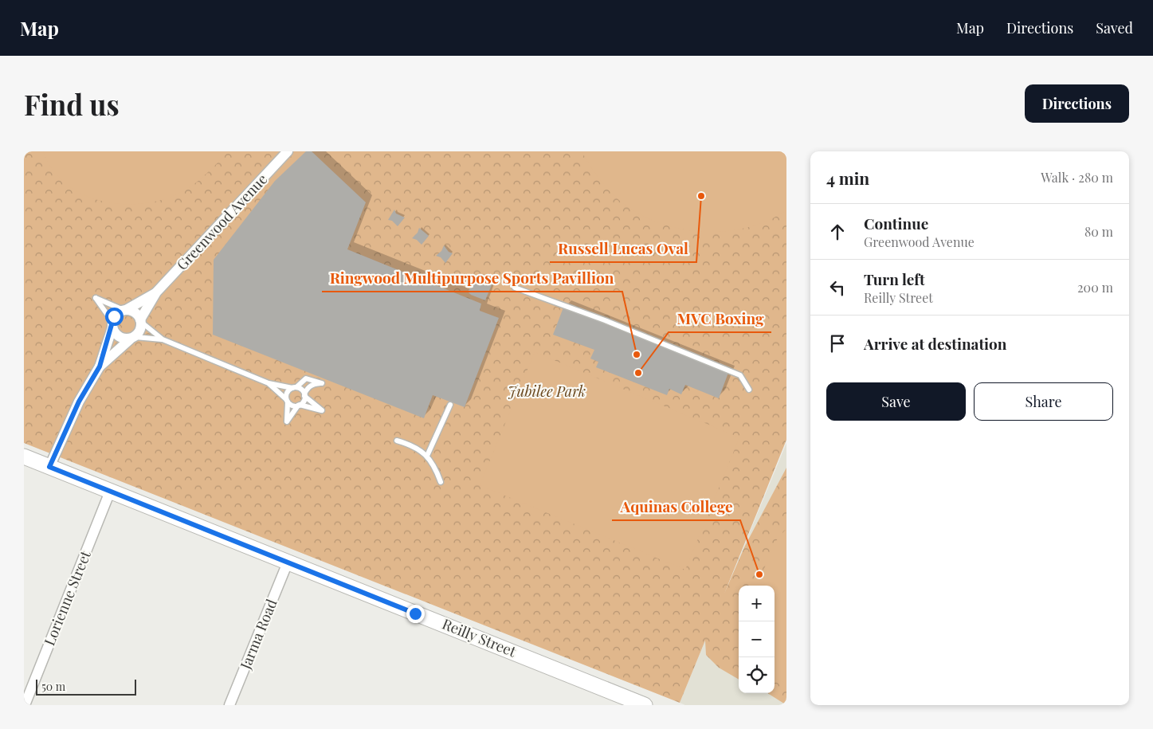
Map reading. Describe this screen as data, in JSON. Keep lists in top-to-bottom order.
{
  "streets": {
    "street": [
      "Greenwood Avenue",
      "Lorienne Street",
      "Jarma Road",
      "Reilly Street"
    ]
  },
  "crossings": [
    ["Lorienne Street", "Reilly Street"],
    ["Jarma Road", "Reilly Street"]
  ],
  "parks": ["Jubilee Park"],
  "places": [
    "Russell Lucas Oval",
    "Ringwood Multipurpose Sports Pavillion",
    "MVC Boxing",
    "Aquinas College"
  ],
  "scale_bar": "50 m",
  "page": {
    "header": "Map",
    "nav": ["Map", "Directions", "Saved"],
    "buttons": [
      "Directions",
      ["Save", "Share"]
    ],
    "title": "Find us",
    "heading": ["4 min", "Walk · 280 m"],
    "list": [
      ["Continue", "Greenwood Avenue", "80 m"],
      ["Turn left", "Reilly Street", "200 m"],
      "Arrive at destination"
    ],
    "map_buttons": ["+", "−"],
    "scale": "50 m"
  }
}
